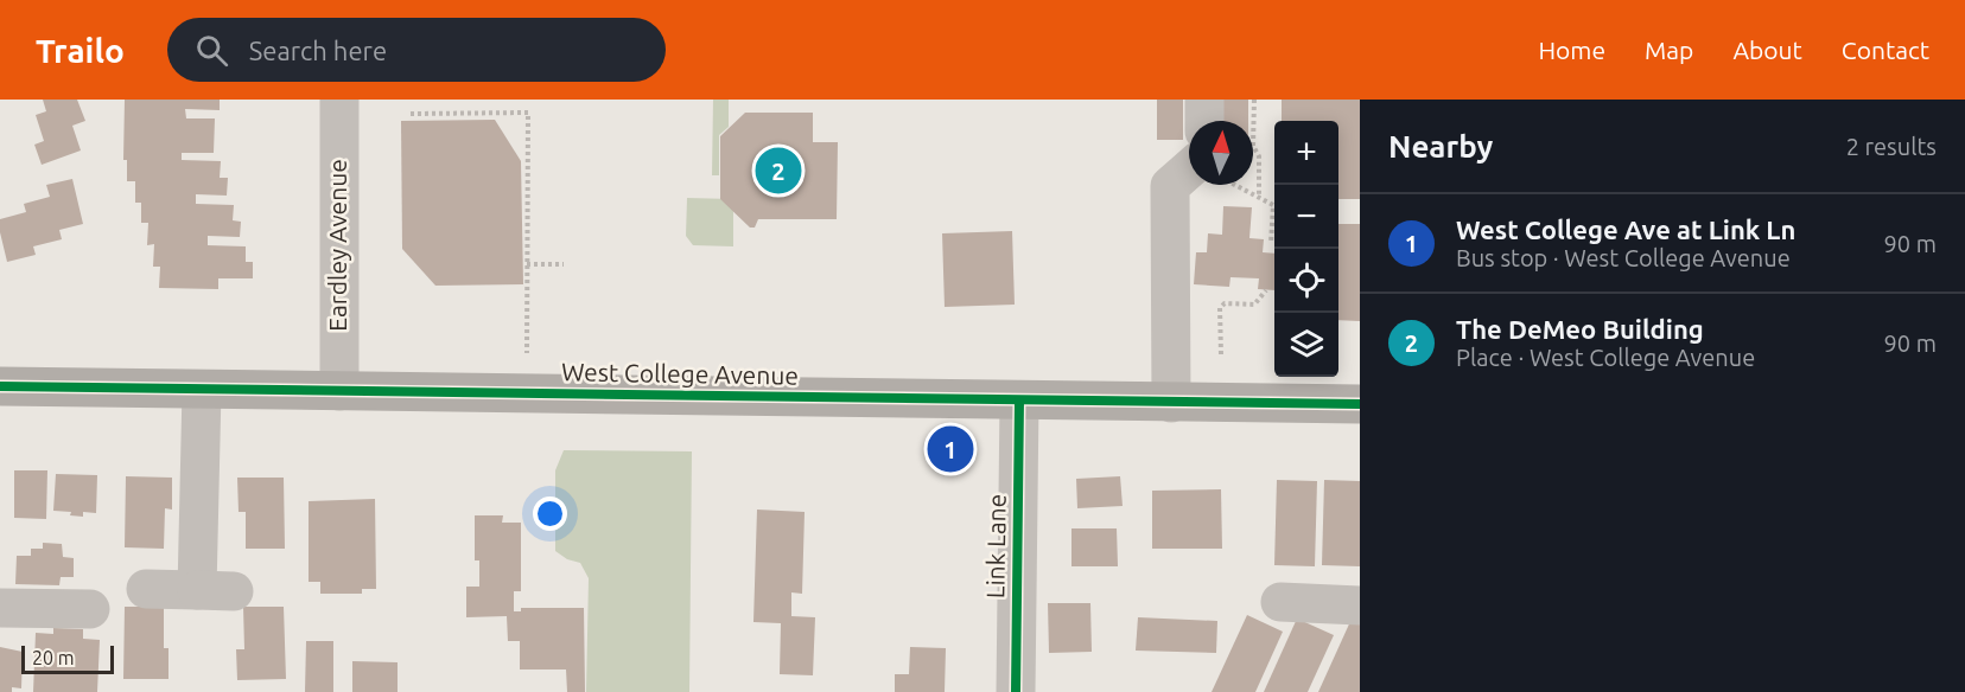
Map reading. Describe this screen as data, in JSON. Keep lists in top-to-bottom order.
{
  "streets": {
    "main road": ["West College Avenue"],
    "street": ["Eardley Avenue", "Link Lane"]
  },
  "crossings": [
    ["Eardley Avenue", "West College Avenue"],
    ["West College Avenue", "Link Lane"]
  ],
  "scale_bar": "20 m",
  "north": "top",
  "page": {
    "header": "Trailo",
    "search": "Search here",
    "nav": [
      "Home",
      "Map",
      "About",
      "Contact"
    ],
    "heading": ["Nearby", "2 results"],
    "map_buttons": ["+", "−"],
    "pins": ["2", "1"],
    "list": [
      {
        "mark": "1",
        "name": "West College Ave at Link Ln",
        "note": "Bus stop · West College Avenue",
        "value": "90 m"
      },
      {
        "mark": "2",
        "name": "The DeMeo Building",
        "note": "Place · West College Avenue",
        "value": "90 m"
      }
    ],
    "scale": "20 m"
  }
}
